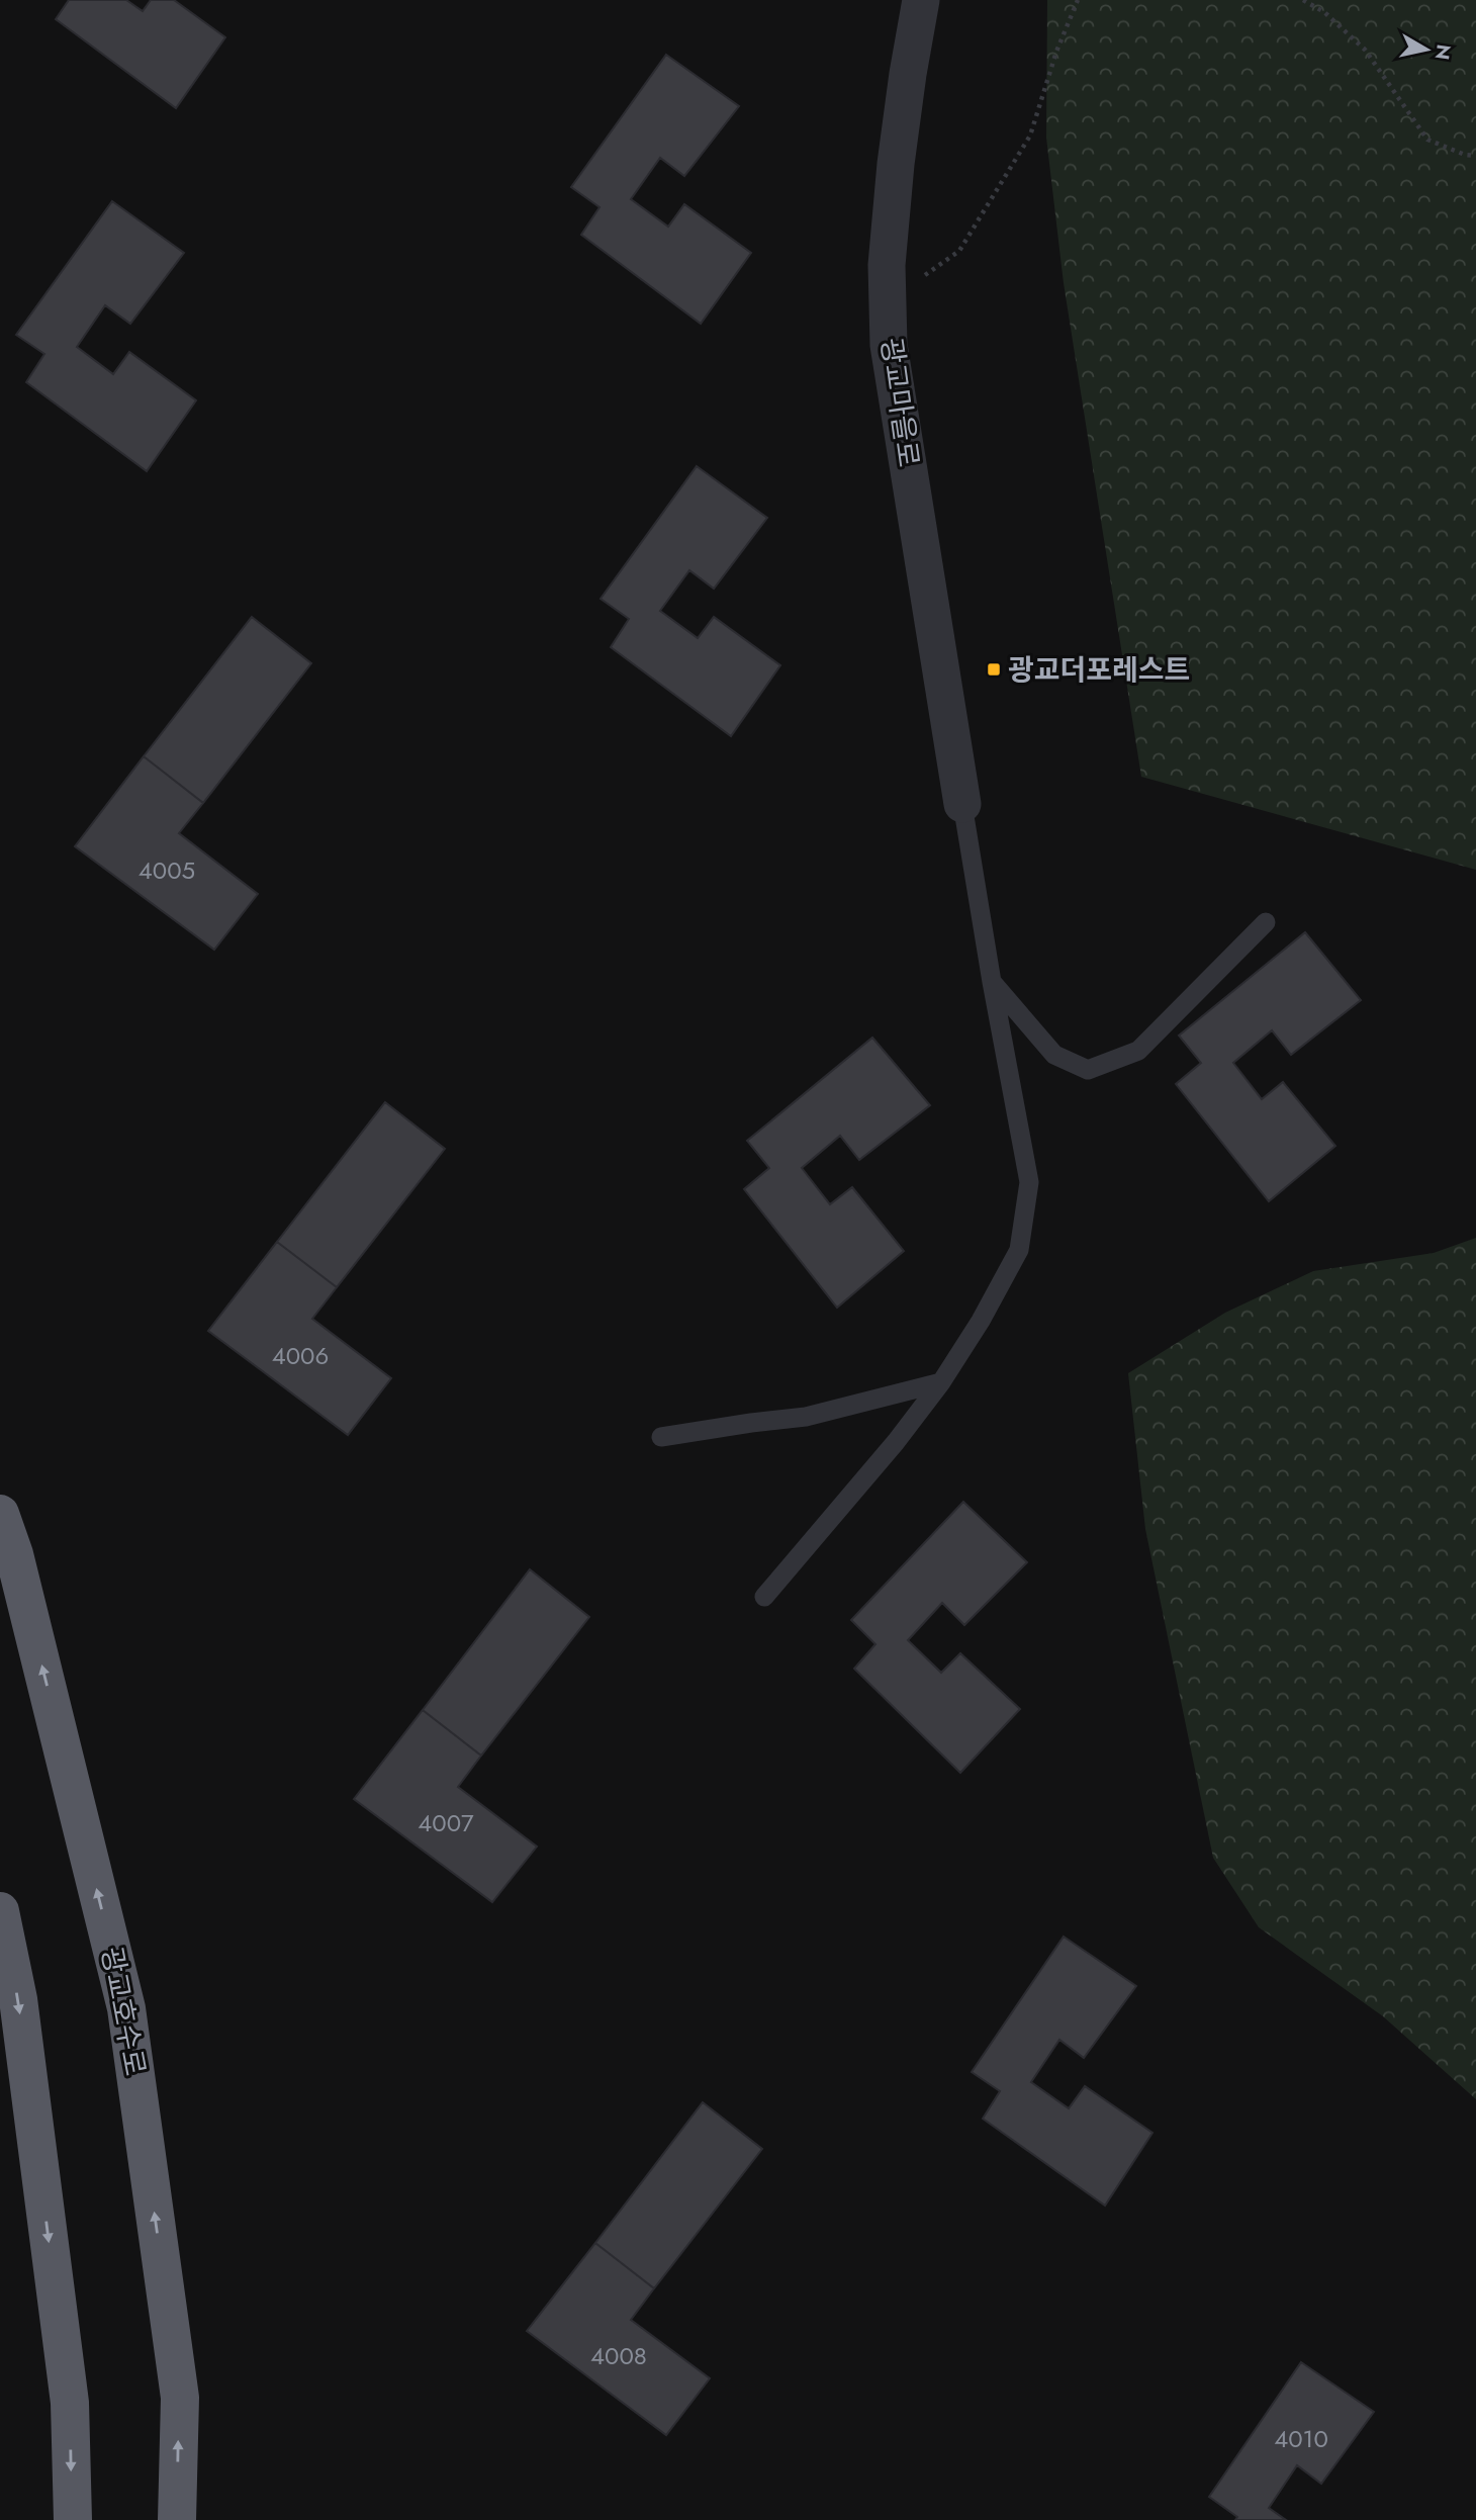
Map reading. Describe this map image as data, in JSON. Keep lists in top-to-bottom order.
{
  "streets": {
    "highway": ["광교호수로"],
    "street": ["광교마을로"]
  },
  "places": {
    "transit": ["광교더포레스트"]
  },
  "house_numbers": [
    "4005",
    "4006",
    "4007",
    "4008",
    "4010"
  ],
  "north": "right"
}
